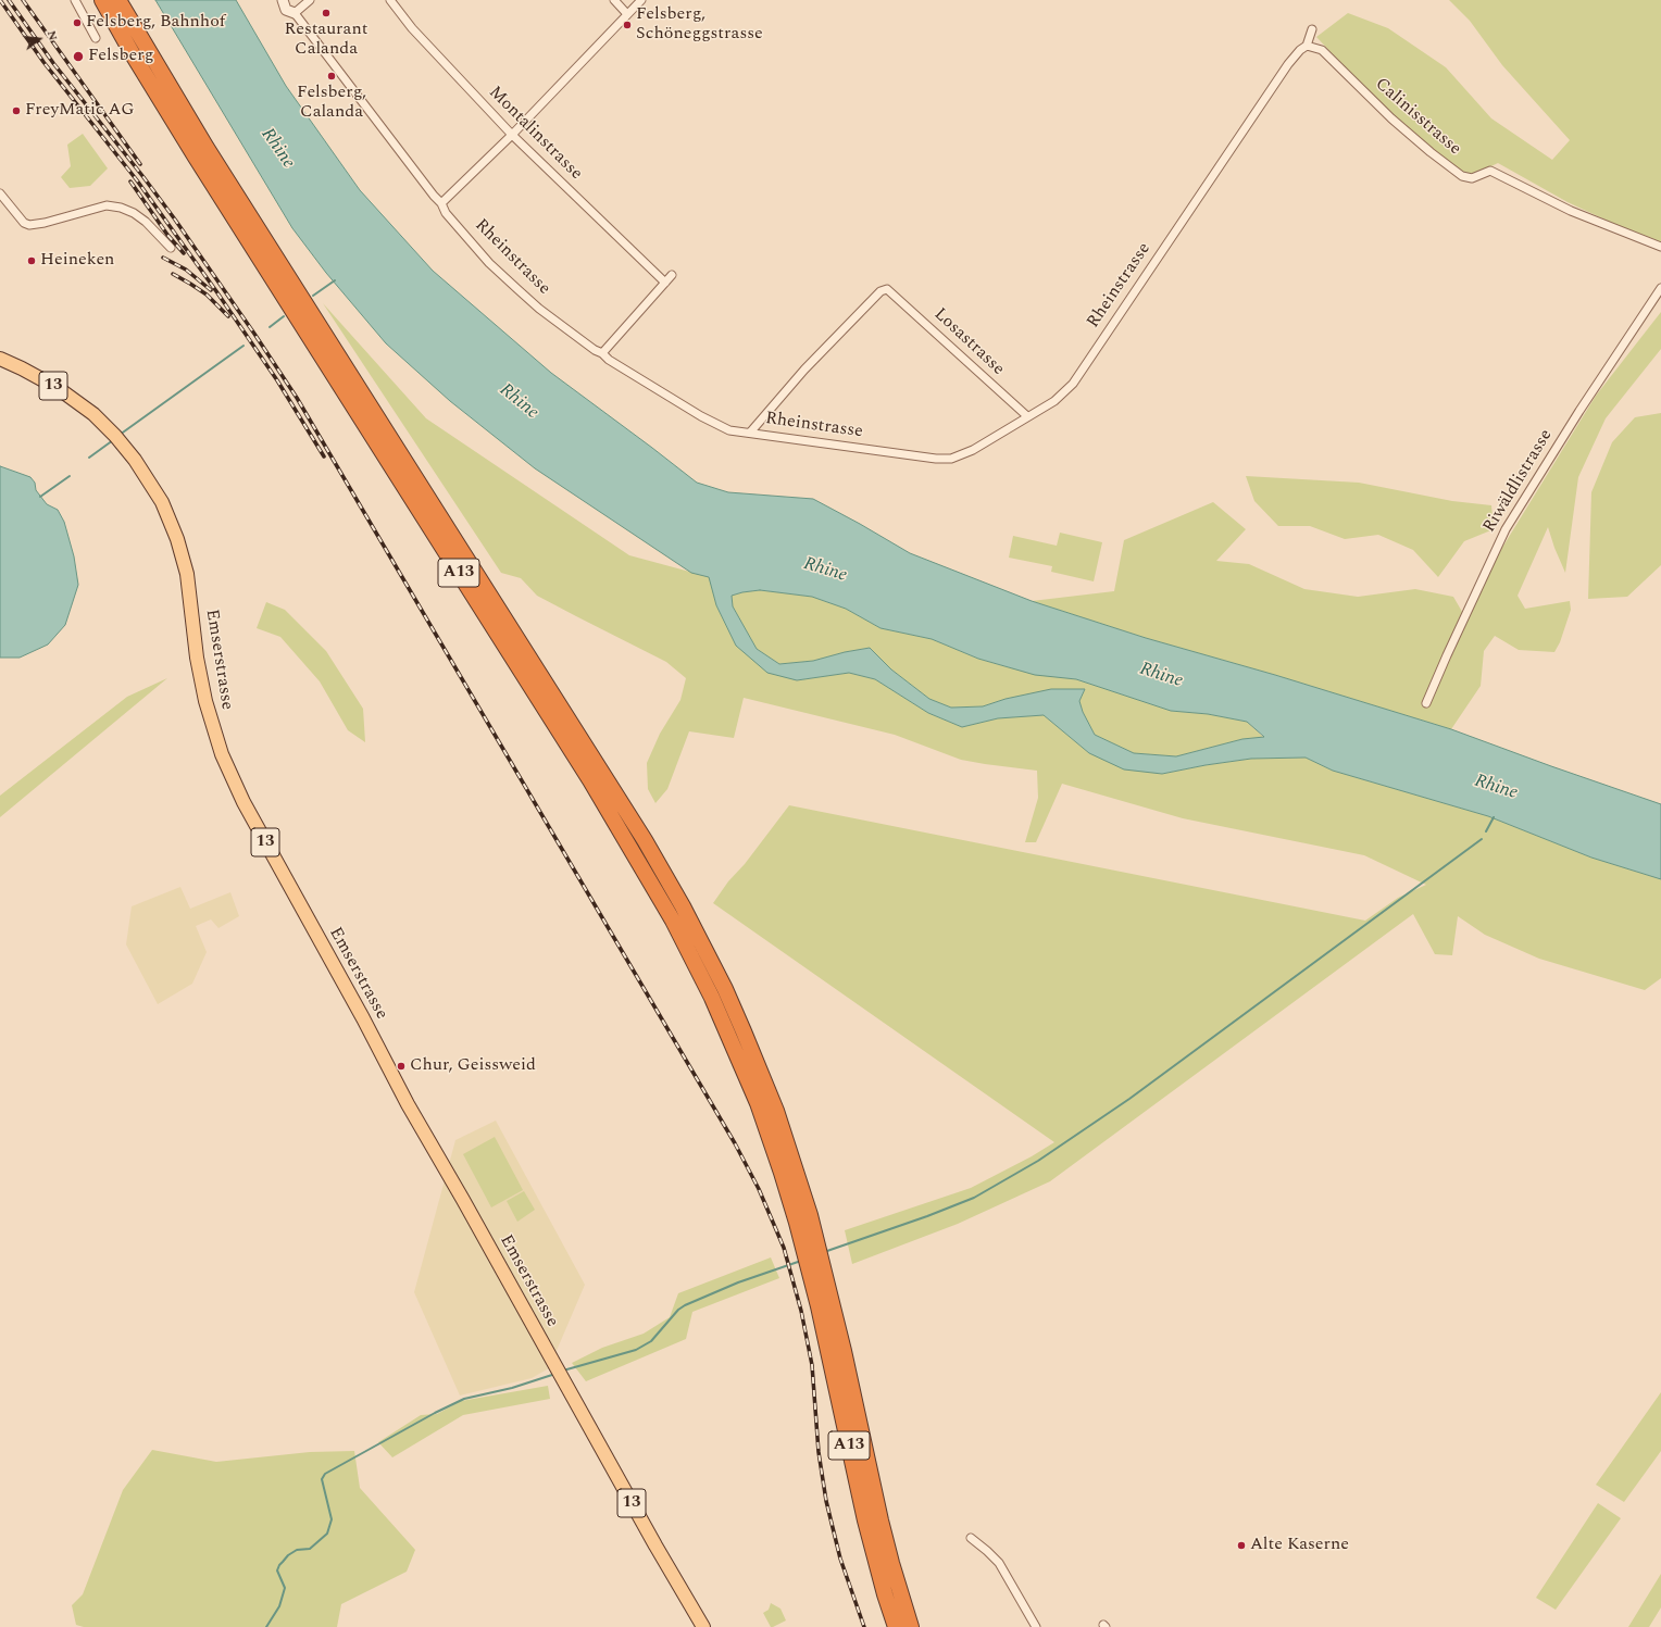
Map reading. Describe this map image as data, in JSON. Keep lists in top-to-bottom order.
{
  "streets": {
    "highway": ["A13"],
    "main road": ["13", "Emserstrasse"],
    "street": [
      "Calinisstrasse",
      "Montalinstrasse",
      "Rheinstrasse",
      "Losastrasse",
      "Riwäldlistrasse"
    ]
  },
  "crossings": [
    ["Calinisstrasse", "Rheinstrasse"],
    ["Rheinstrasse", "Losastrasse"]
  ],
  "water": ["Rhine"],
  "places": [
    "Restaurant Calanda",
    "Felsberg, Bahnhof",
    "Felsberg, Schöneggstrasse",
    "Felsberg",
    "Felsberg, Calanda",
    "FreyMatic AG",
    "Heineken",
    "Chur, Geissweid",
    "Alte Kaserne"
  ],
  "north": "right"
}
